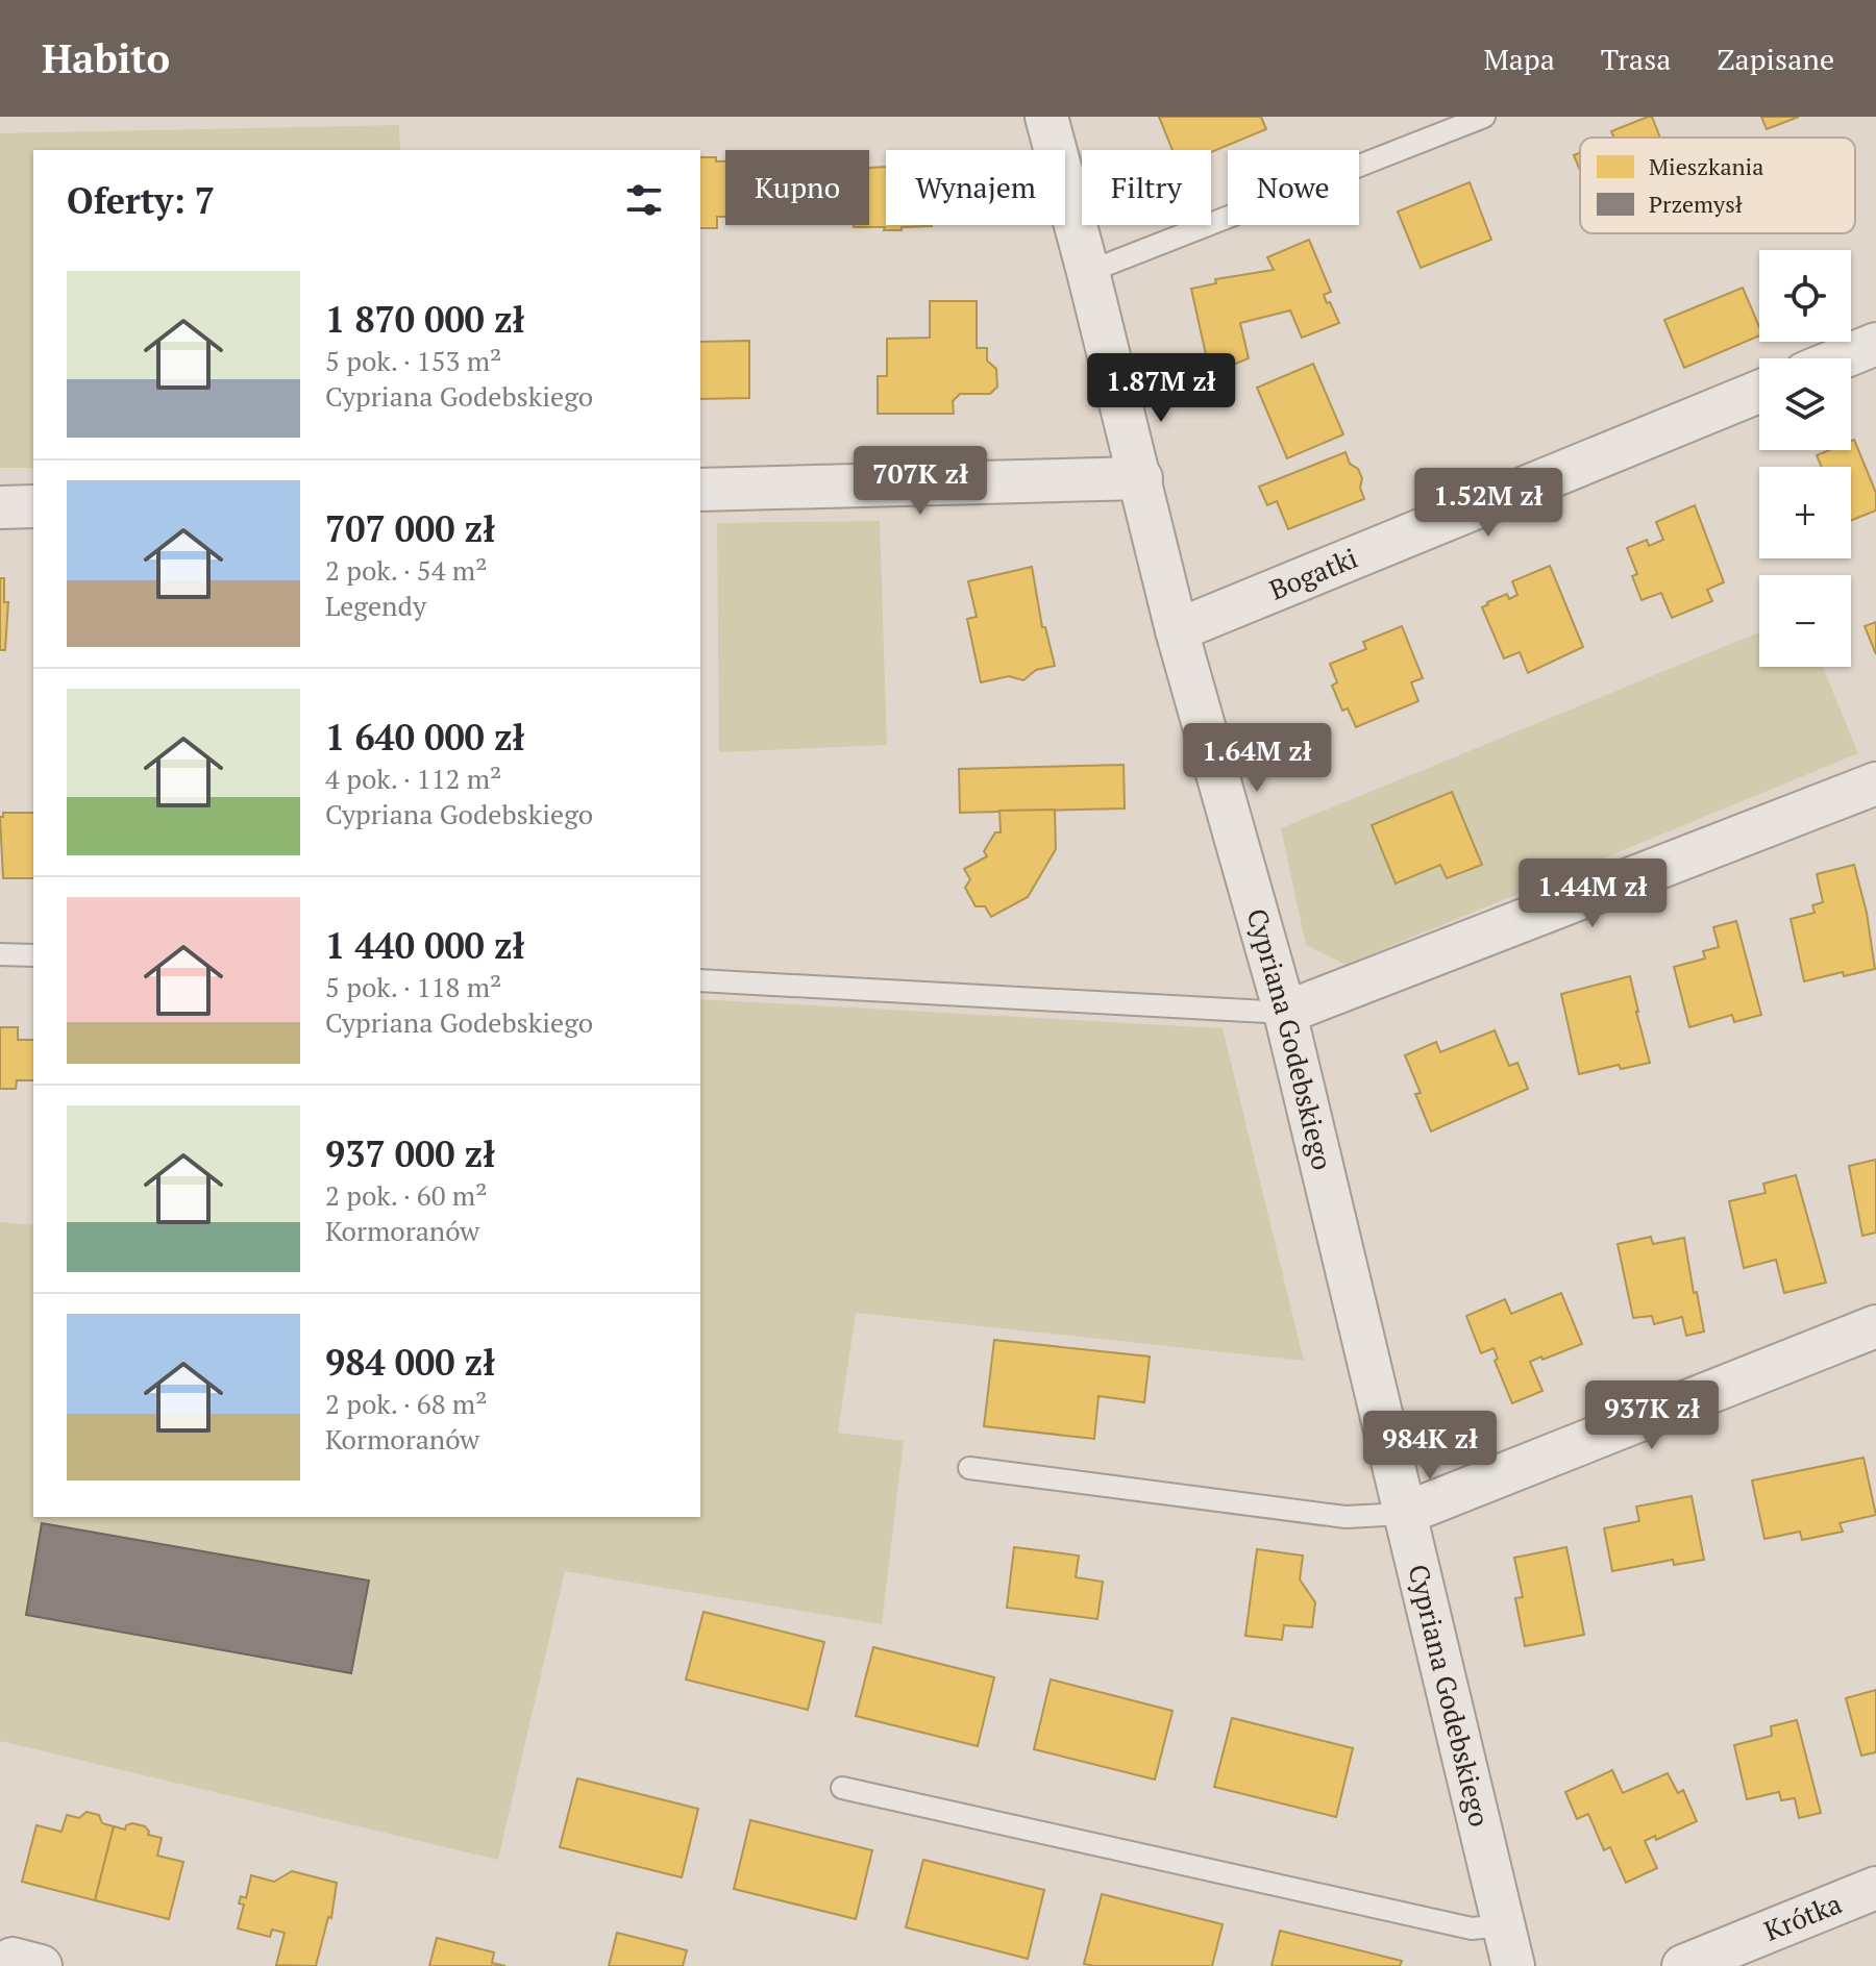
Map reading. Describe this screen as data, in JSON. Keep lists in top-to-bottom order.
{
  "streets": {
    "street": ["Bogatki", "Cypriana Godebskiego", "Krótka"]
  },
  "crossings": [
    ["Bogatki", "Cypriana Godebskiego"]
  ],
  "legend": ["Mieszkania", "Przemysł"],
  "page": {
    "header": "Habito",
    "nav": ["Mapa", "Trasa", "Zapisane"],
    "chip": [
      "Kupno",
      "Wynajem",
      "Filtry",
      "Nowe"
    ],
    "heading": "Oferty: 7",
    "map_buttons": ["+", "−"],
    "list": [
      {
        "name": "1 870 000 zł",
        "note": "5 pok. · 153 m² · Cypriana Godebskiego"
      },
      {
        "name": "707 000 zł",
        "note": "2 pok. · 54 m² · Legendy"
      },
      {
        "name": "1 640 000 zł",
        "note": "4 pok. · 112 m² · Cypriana Godebskiego"
      },
      {
        "name": "1 440 000 zł",
        "note": "5 pok. · 118 m² · Cypriana Godebskiego"
      },
      {
        "name": "937 000 zł",
        "note": "2 pok. · 60 m² · Kormoranów"
      },
      {
        "name": "984 000 zł",
        "note": "2 pok. · 68 m² · Kormoranów"
      }
    ],
    "price": [
      "1.87M zł",
      "707K zł",
      "1.52M zł",
      "1.64M zł",
      "1.44M zł",
      "937K zł",
      "984K zł"
    ]
  }
}
